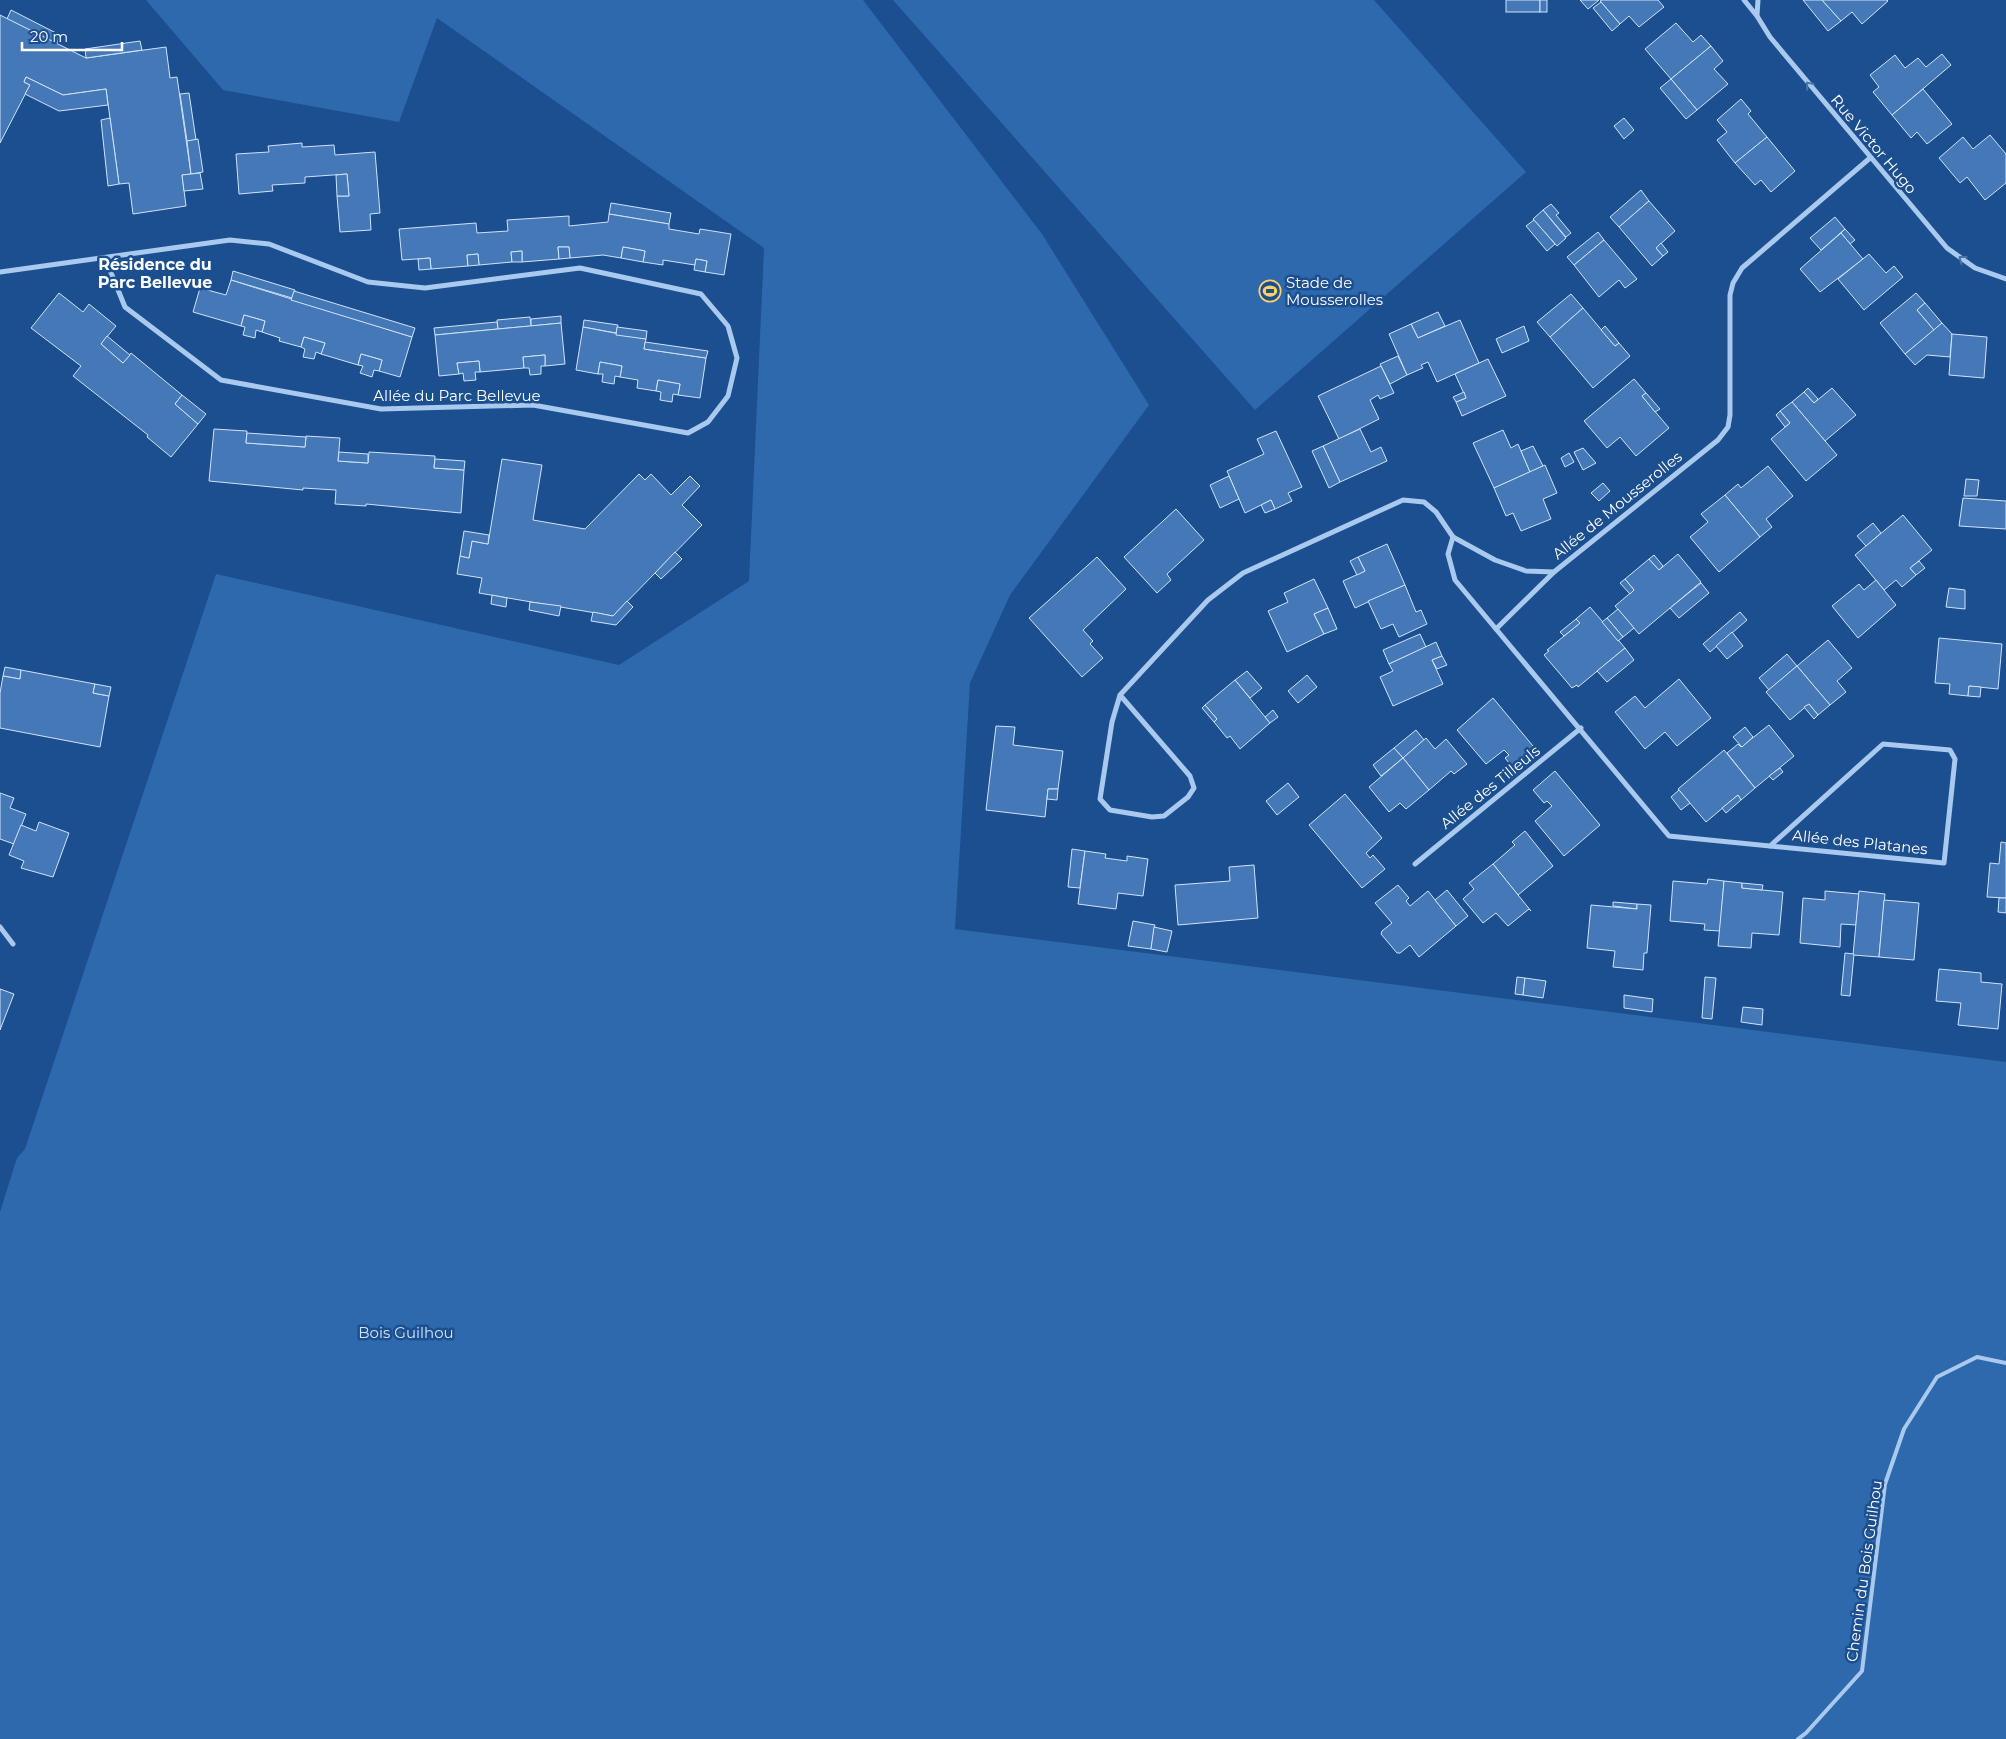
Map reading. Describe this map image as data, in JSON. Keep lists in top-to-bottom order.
{
  "streets": {
    "street": [
      "Rue Victor Hugo",
      "Allée du Parc Bellevue",
      "Allée de Mousserolles",
      "Allée des Tilleuls",
      "Allée des Platanes"
    ],
    "lane": ["Chemin du Bois Guilhou"]
  },
  "crossings": [
    ["Rue Victor Hugo", "Allée de Mousserolles"],
    ["Allée de Mousserolles", "Allée des Platanes"],
    ["Allée des Tilleuls", "Allée des Platanes"]
  ],
  "one_way": ["Rue Victor Hugo"],
  "districts": ["Résidence du Parc Bellevue"],
  "parks": ["Bois Guilhou"],
  "places": {
    "sports": ["Stade de Mousserolles"]
  },
  "scale_bar": "20 m"
}
